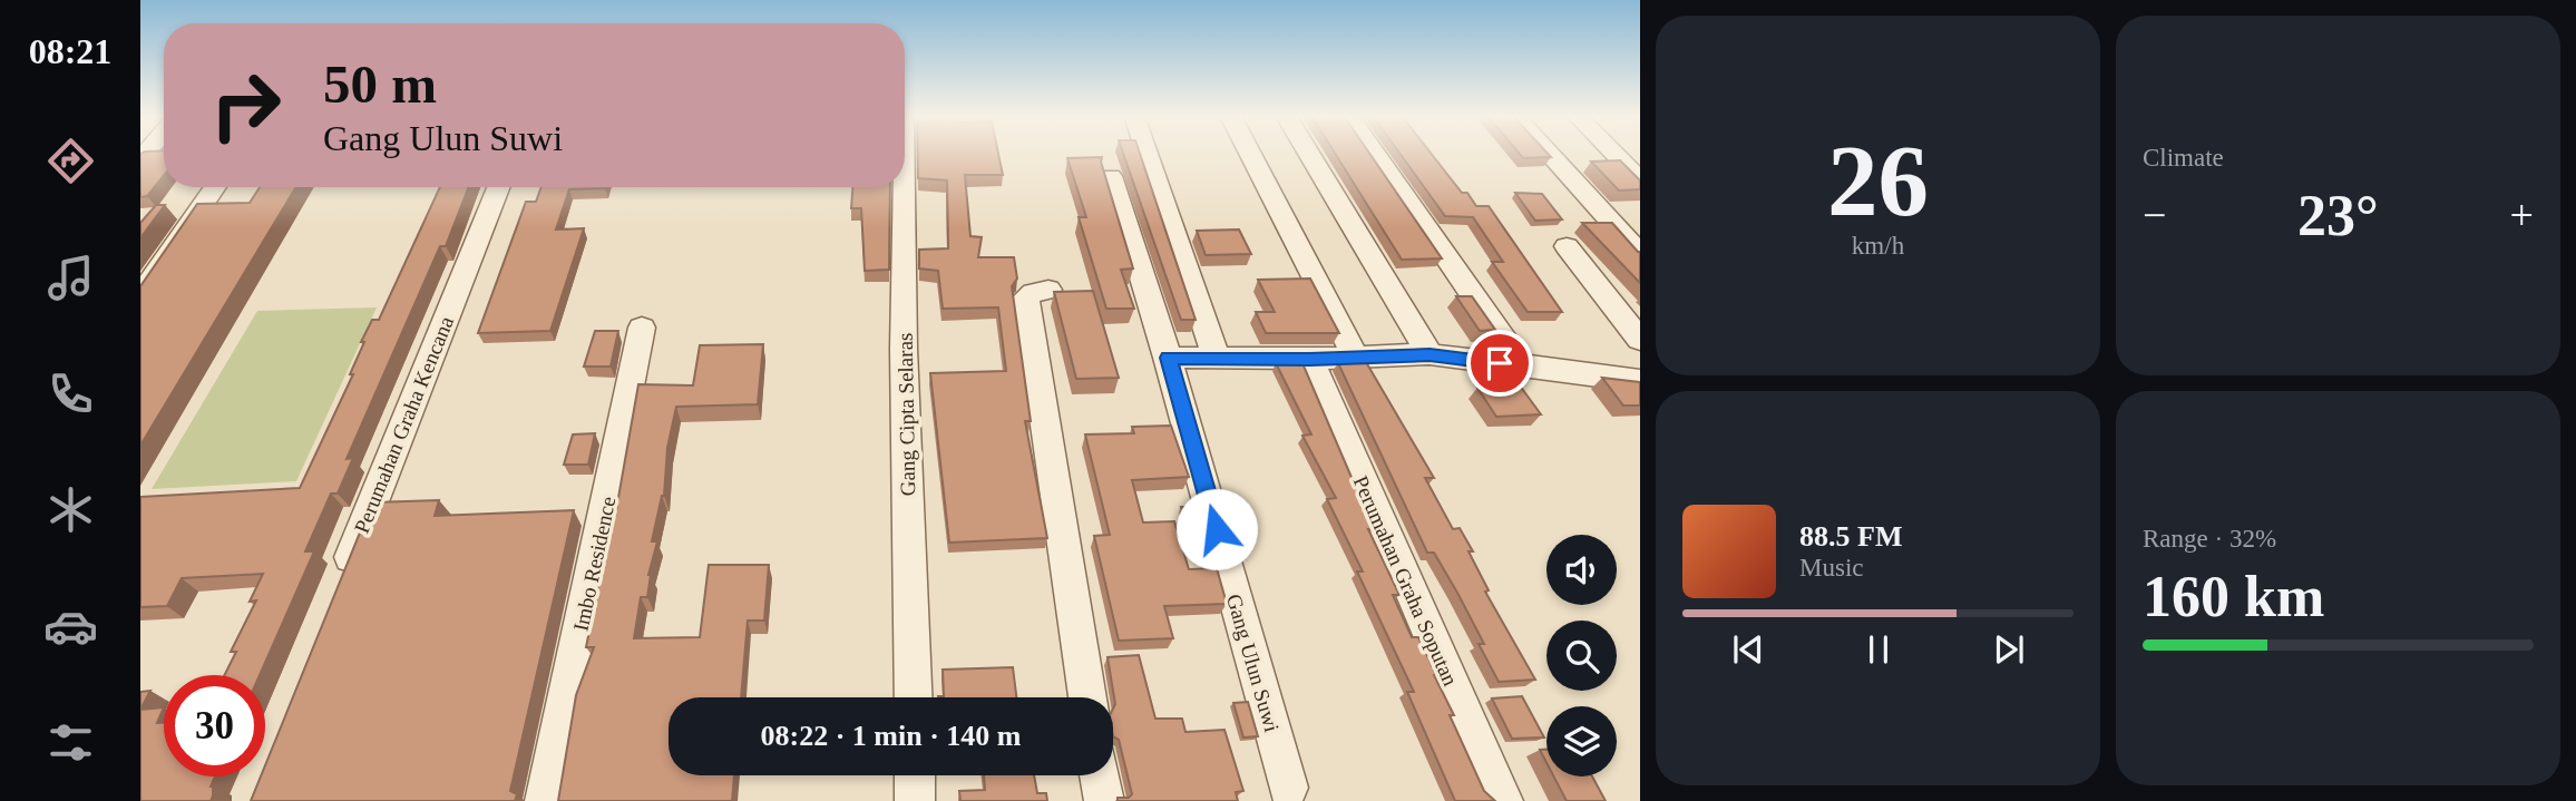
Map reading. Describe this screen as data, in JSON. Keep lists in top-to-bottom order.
{
  "streets": {
    "street": [
      "Gang Cipta Selaras",
      "Perumahan Graha Kencana",
      "Imbo Residence",
      "Perumahan Graha Soputan",
      "Gang Ulun Suwi"
    ]
  },
  "page": {
    "tabs": "08:21",
    "tile": [
      ["26", "km/h"],
      "Climate",
      ["Range · 32%", "160 km"]
    ],
    "turn": ["50 m", "Gang Ulun Suwi"],
    "heat": ["−", "23°", "+"],
    "song": ["88.5 FM", "Music"],
    "limit": "30",
    "trip": "08:22 · 1 min · 140 m"
  }
}
